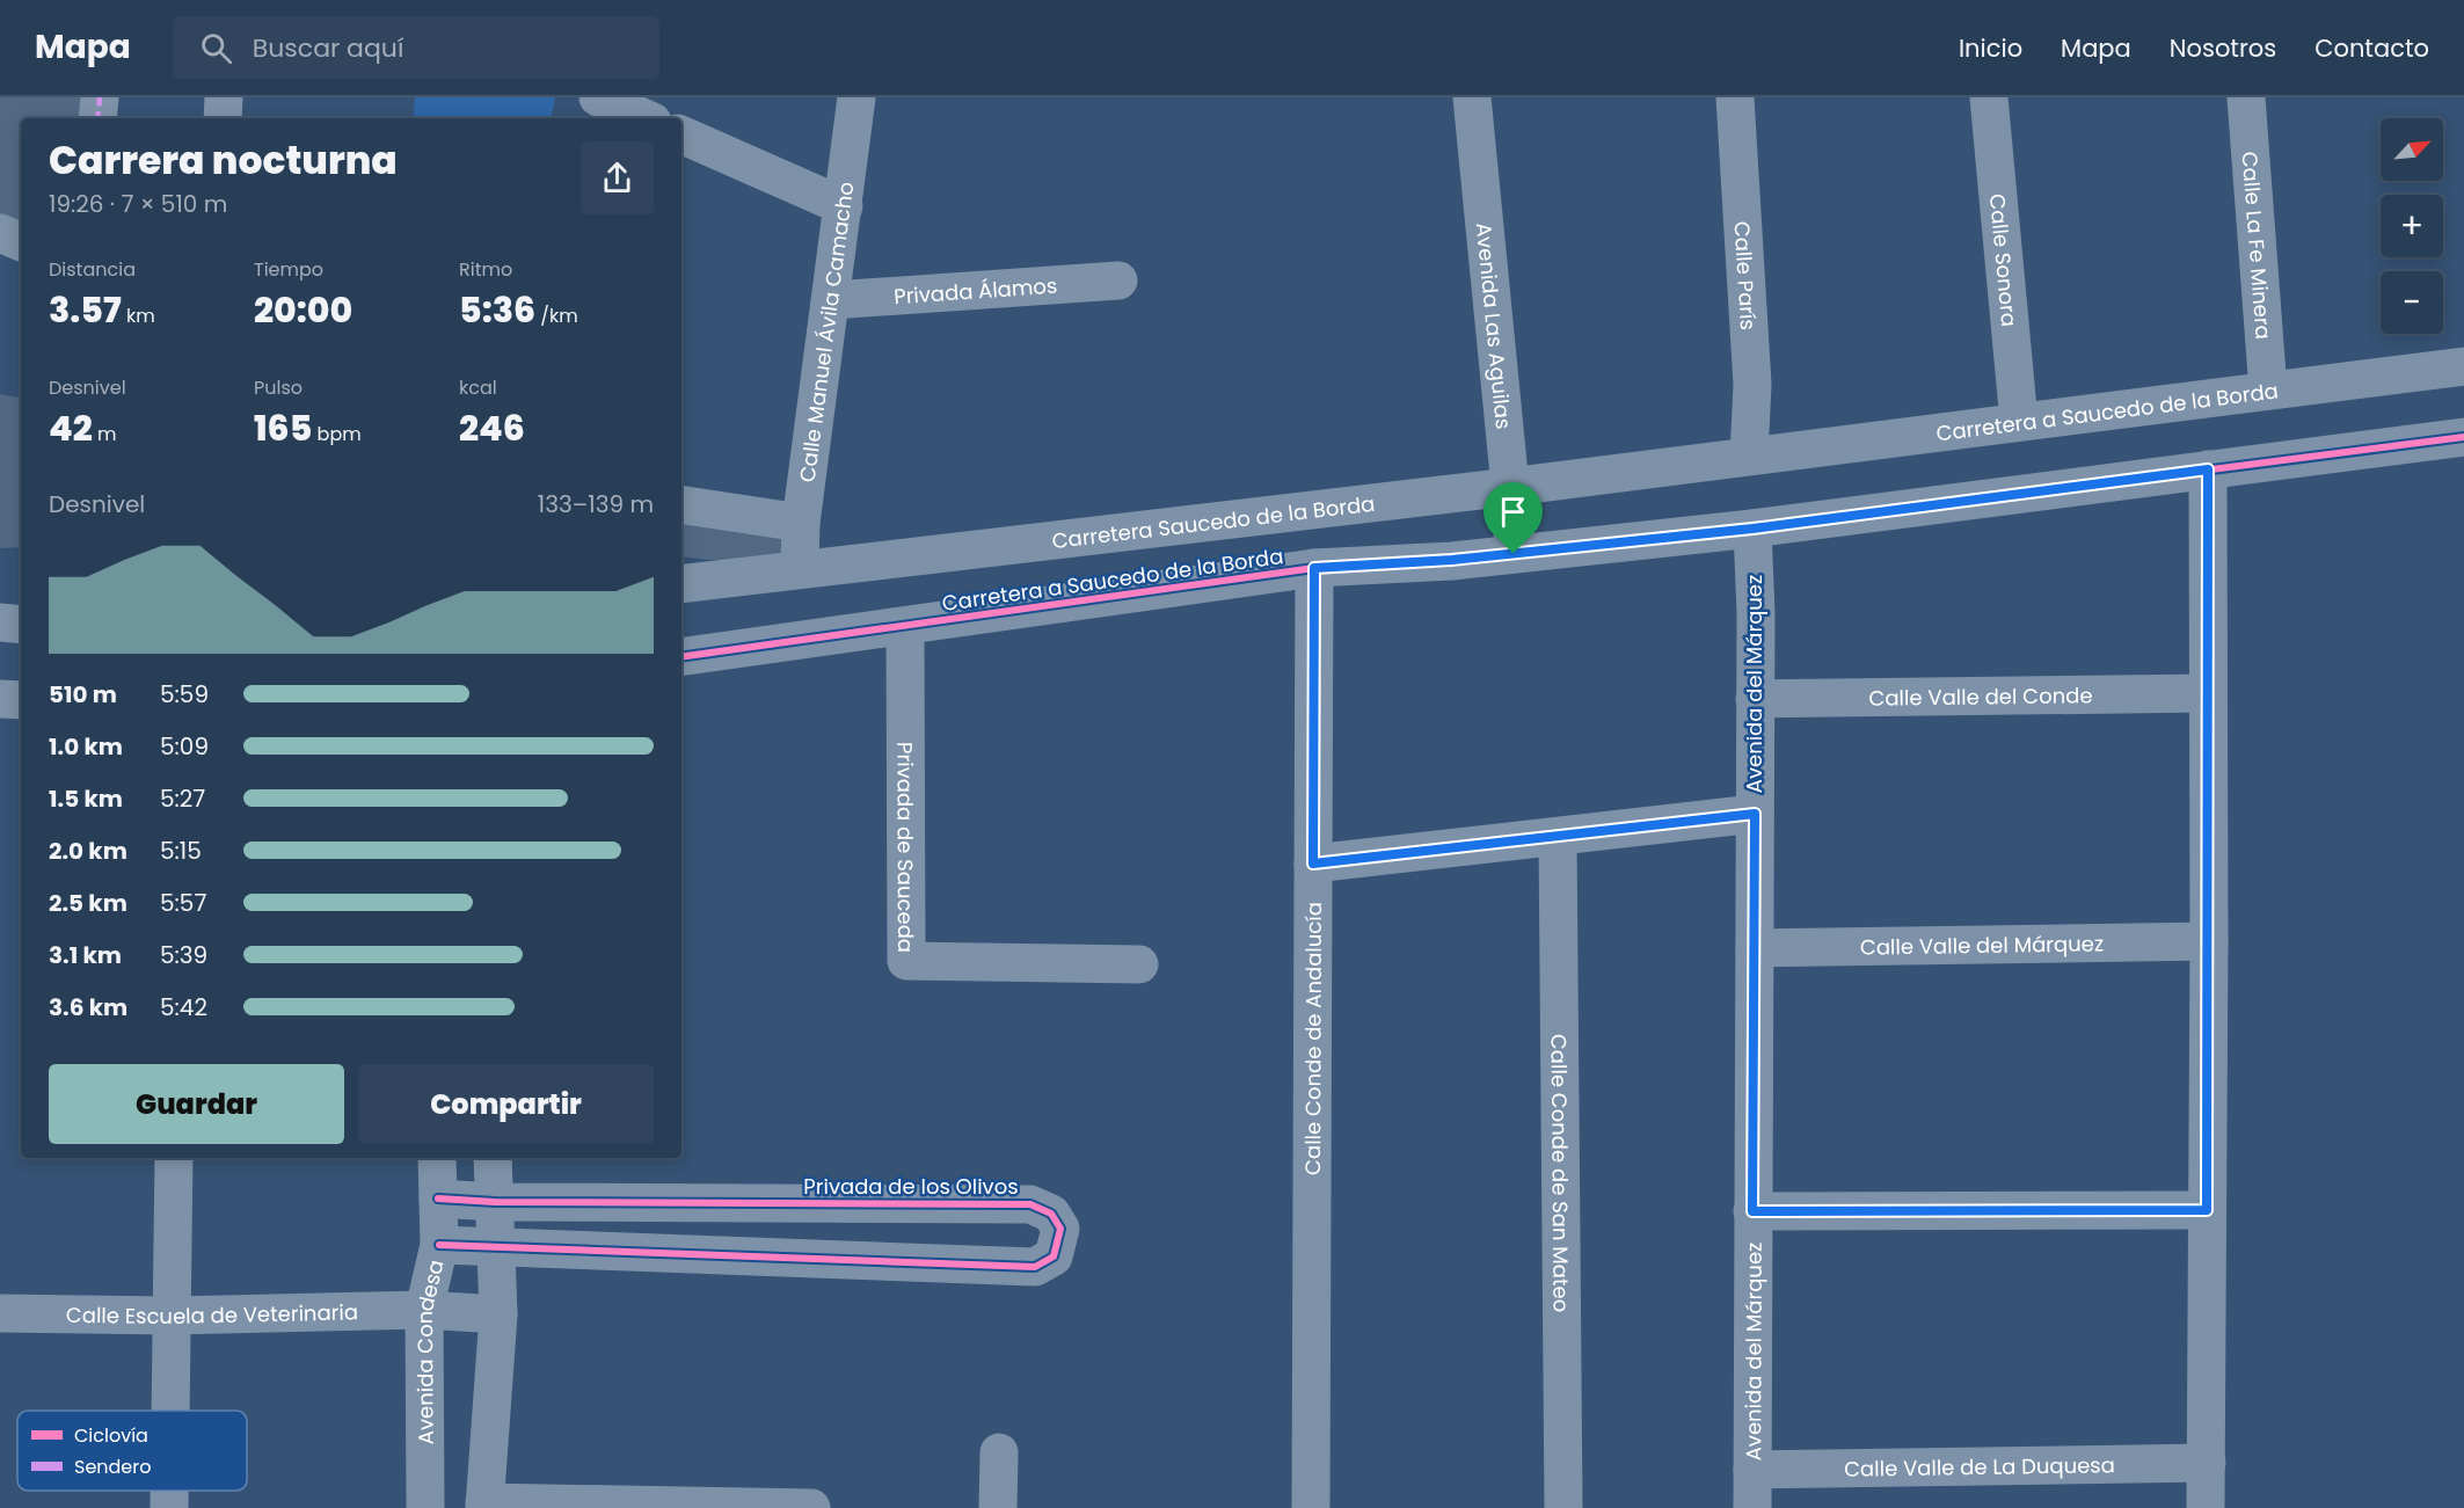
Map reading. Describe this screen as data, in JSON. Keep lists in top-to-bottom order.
{
  "streets": {
    "street": [
      "Calle La Fe Minera",
      "Calle Sonora",
      "Calle París",
      "Privada Álamos",
      "Avenida Las Aguilas",
      "Calle Manuel Ávila Camacho",
      "Carretera a Saucedo de la Borda",
      "Carretera Saucedo de la Borda",
      "Avenida del Márquez",
      "Calle Valle del Conde",
      "Privada de Sauceda",
      "Calle Valle del Márquez",
      "Calle Conde de Andalucía",
      "Calle Conde de San Mateo",
      "Privada de los Olivos",
      "Calle Escuela de Veterinaria",
      "Avenida Condesa",
      "Calle Valle de La Duquesa"
    ]
  },
  "crossings": [
    ["Calle La Fe Minera", "Carretera a Saucedo de la Borda"],
    ["Calle Sonora", "Carretera a Saucedo de la Borda"],
    ["Calle París", "Carretera a Saucedo de la Borda"],
    ["Calle París", "Carretera Saucedo de la Borda"],
    ["Privada Álamos", "Calle Manuel Ávila Camacho"],
    ["Avenida Las Aguilas", "Carretera a Saucedo de la Borda"],
    ["Avenida Las Aguilas", "Carretera Saucedo de la Borda"],
    ["Calle Manuel Ávila Camacho", "Carretera Saucedo de la Borda"],
    ["Carretera a Saucedo de la Borda", "Carretera Saucedo de la Borda"],
    ["Carretera a Saucedo de la Borda", "Avenida del Márquez"],
    ["Carretera a Saucedo de la Borda", "Privada de Sauceda"],
    ["Carretera a Saucedo de la Borda", "Calle Conde de Andalucía"],
    ["Avenida del Márquez", "Calle Valle del Conde"],
    ["Avenida del Márquez", "Calle Valle del Márquez"],
    ["Avenida del Márquez", "Calle Valle de La Duquesa"],
    ["Privada de los Olivos", "Avenida Condesa"],
    ["Calle Escuela de Veterinaria", "Avenida Condesa"]
  ],
  "legend": ["Ciclovía", "Sendero"],
  "north": "top right",
  "page": {
    "header": "Mapa",
    "search": "Buscar aquí",
    "nav": [
      "Inicio",
      "Mapa",
      "Nosotros",
      "Contacto"
    ],
    "map_buttons": ["+", "−"],
    "heading": ["Carrera nocturna", "19:26 · 7 × 510 m"],
    "stats": [
      ["Distancia", "3.57 km"],
      ["Tiempo", "20:00"],
      ["Ritmo", "5:36 /km"],
      ["Desnivel", "42 m"],
      ["Pulso", "165 bpm"],
      ["kcal", "246"]
    ],
    "chart": ["Desnivel", "133–139 m"],
    "list": [
      {
        "name": "510 m",
        "note": "5:59"
      },
      {
        "name": "1.0 km",
        "note": "5:09"
      },
      {
        "name": "1.5 km",
        "note": "5:27"
      },
      {
        "name": "2.0 km",
        "note": "5:15"
      },
      {
        "name": "2.5 km",
        "note": "5:57"
      },
      {
        "name": "3.1 km",
        "note": "5:39"
      },
      {
        "name": "3.6 km",
        "note": "5:42"
      }
    ],
    "buttons": ["Guardar", "Compartir"]
  }
}
